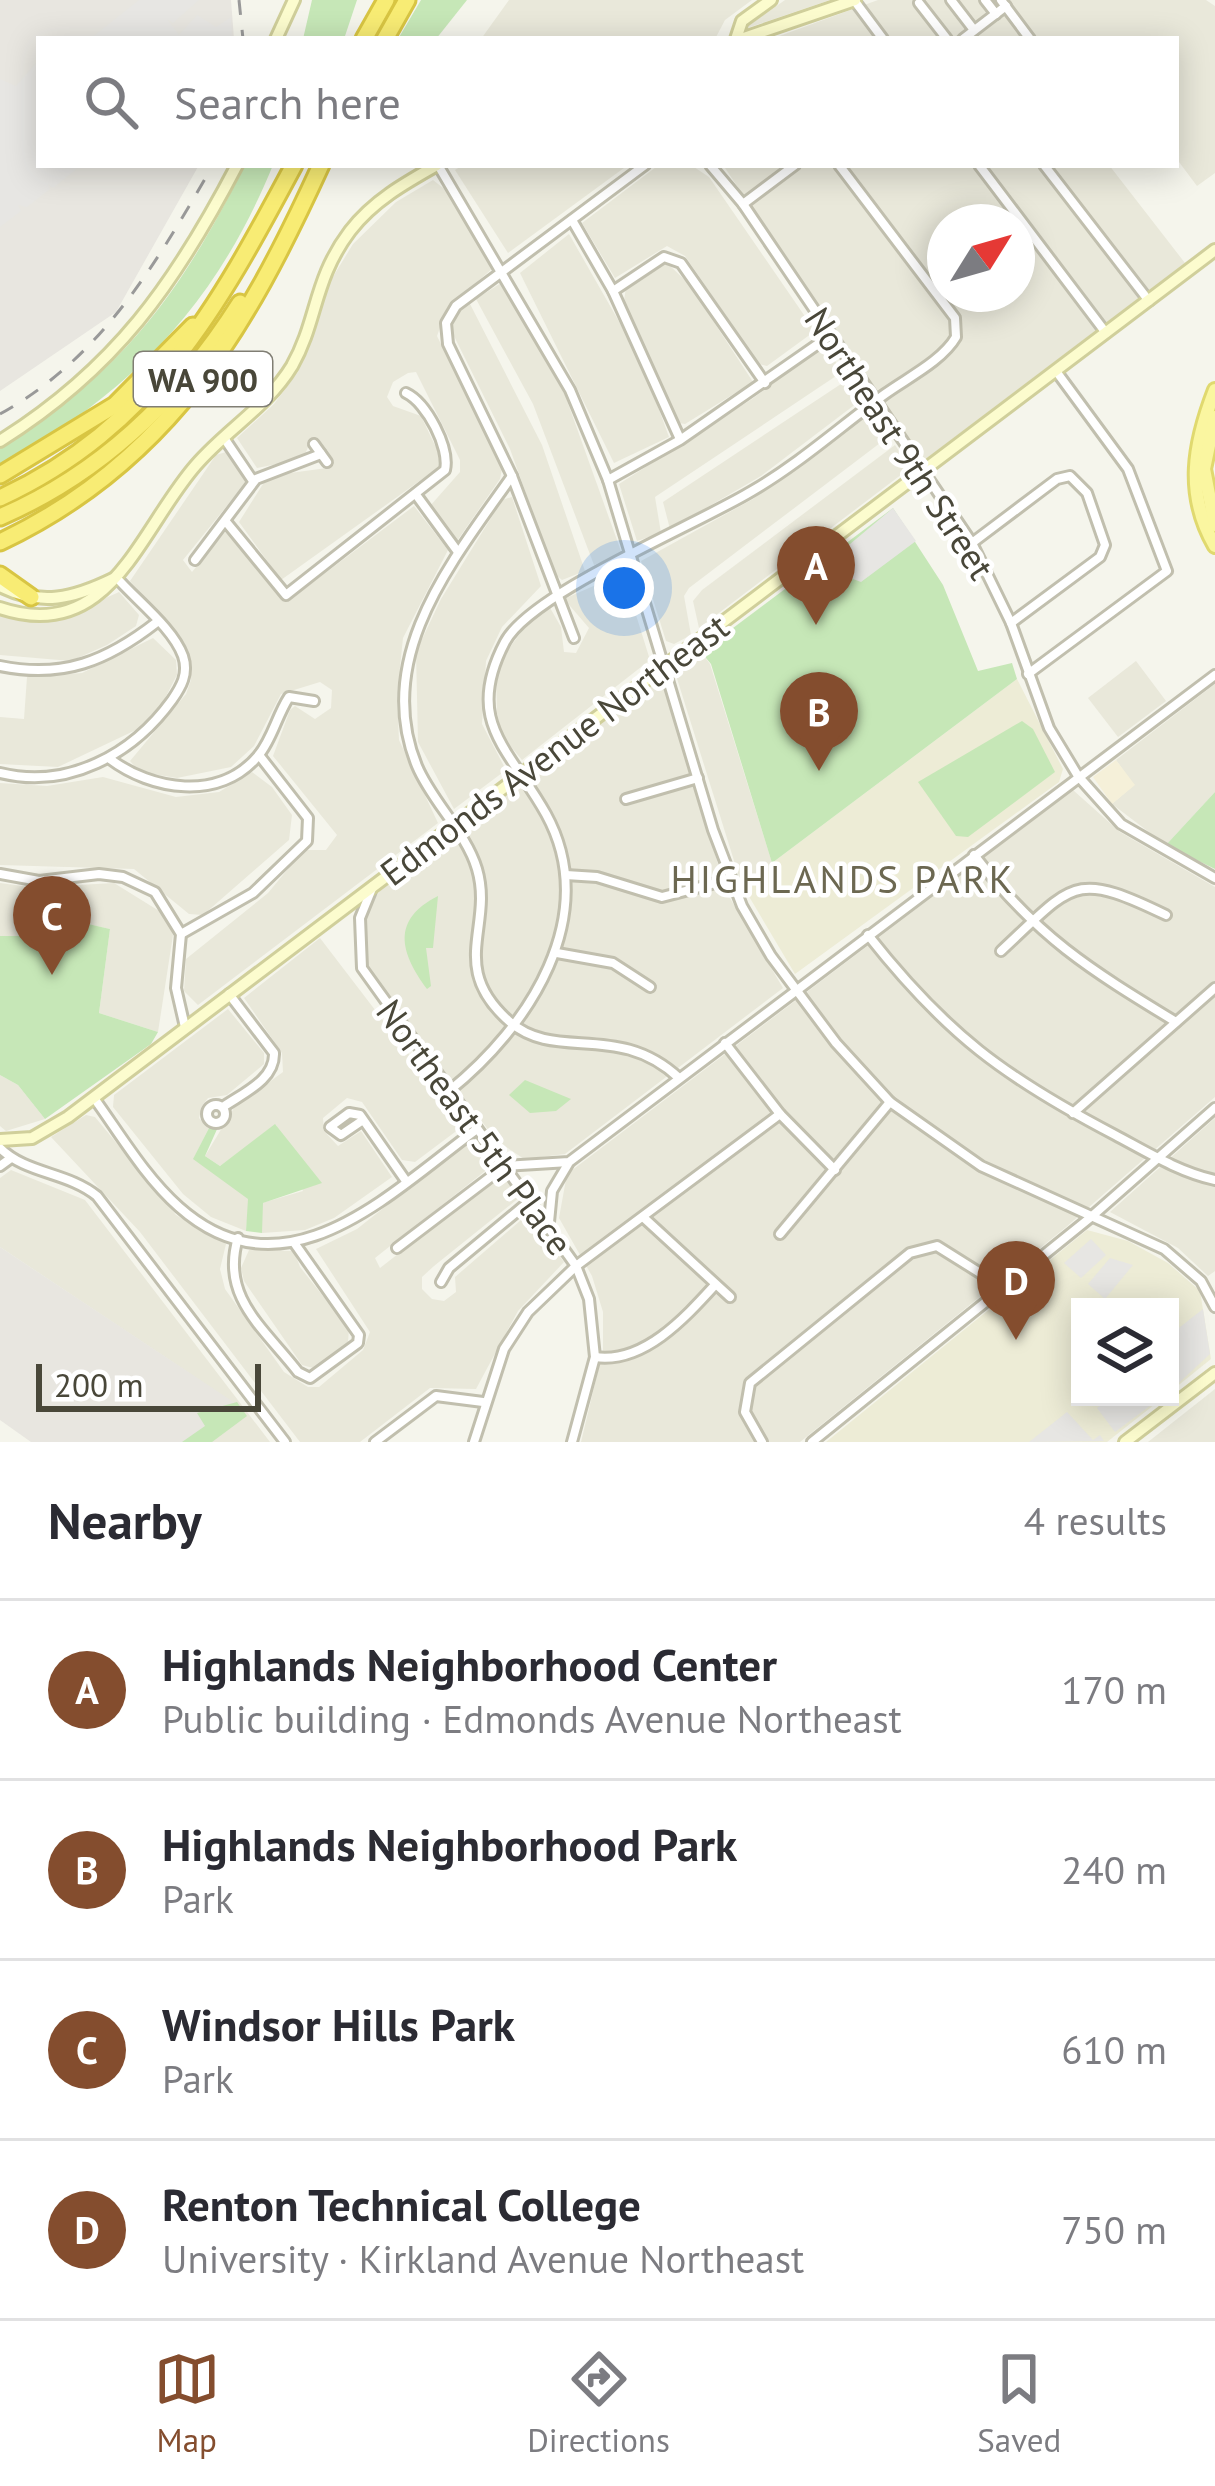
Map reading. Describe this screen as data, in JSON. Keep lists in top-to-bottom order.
{
  "streets": {
    "highway": ["WA 900"],
    "street": ["Northeast 9th Street", "Edmonds Avenue Northeast", "Northeast 5th Place"]
  },
  "crossings": [
    ["Northeast 9th Street", "Edmonds Avenue Northeast"],
    ["Edmonds Avenue Northeast", "Northeast 5th Place"]
  ],
  "districts": ["HIGHLANDS PARK"],
  "scale_bar": "200 m",
  "north": "top right",
  "page": {
    "search": "Search here",
    "pins": [
      "A",
      "B",
      "C",
      "D"
    ],
    "scale": "200 m",
    "heading": ["Nearby", "4 results"],
    "list": [
      {
        "mark": "A",
        "name": "Highlands Neighborhood Center",
        "note": "Public building · Edmonds Avenue Northeast",
        "value": "170 m"
      },
      {
        "mark": "B",
        "name": "Highlands Neighborhood Park",
        "note": "Park",
        "value": "240 m"
      },
      {
        "mark": "C",
        "name": "Windsor Hills Park",
        "note": "Park",
        "value": "610 m"
      },
      {
        "mark": "D",
        "name": "Renton Technical College",
        "note": "University · Kirkland Avenue Northeast",
        "value": "750 m"
      }
    ],
    "nav": ["Map", "Directions", "Saved"]
  }
}
